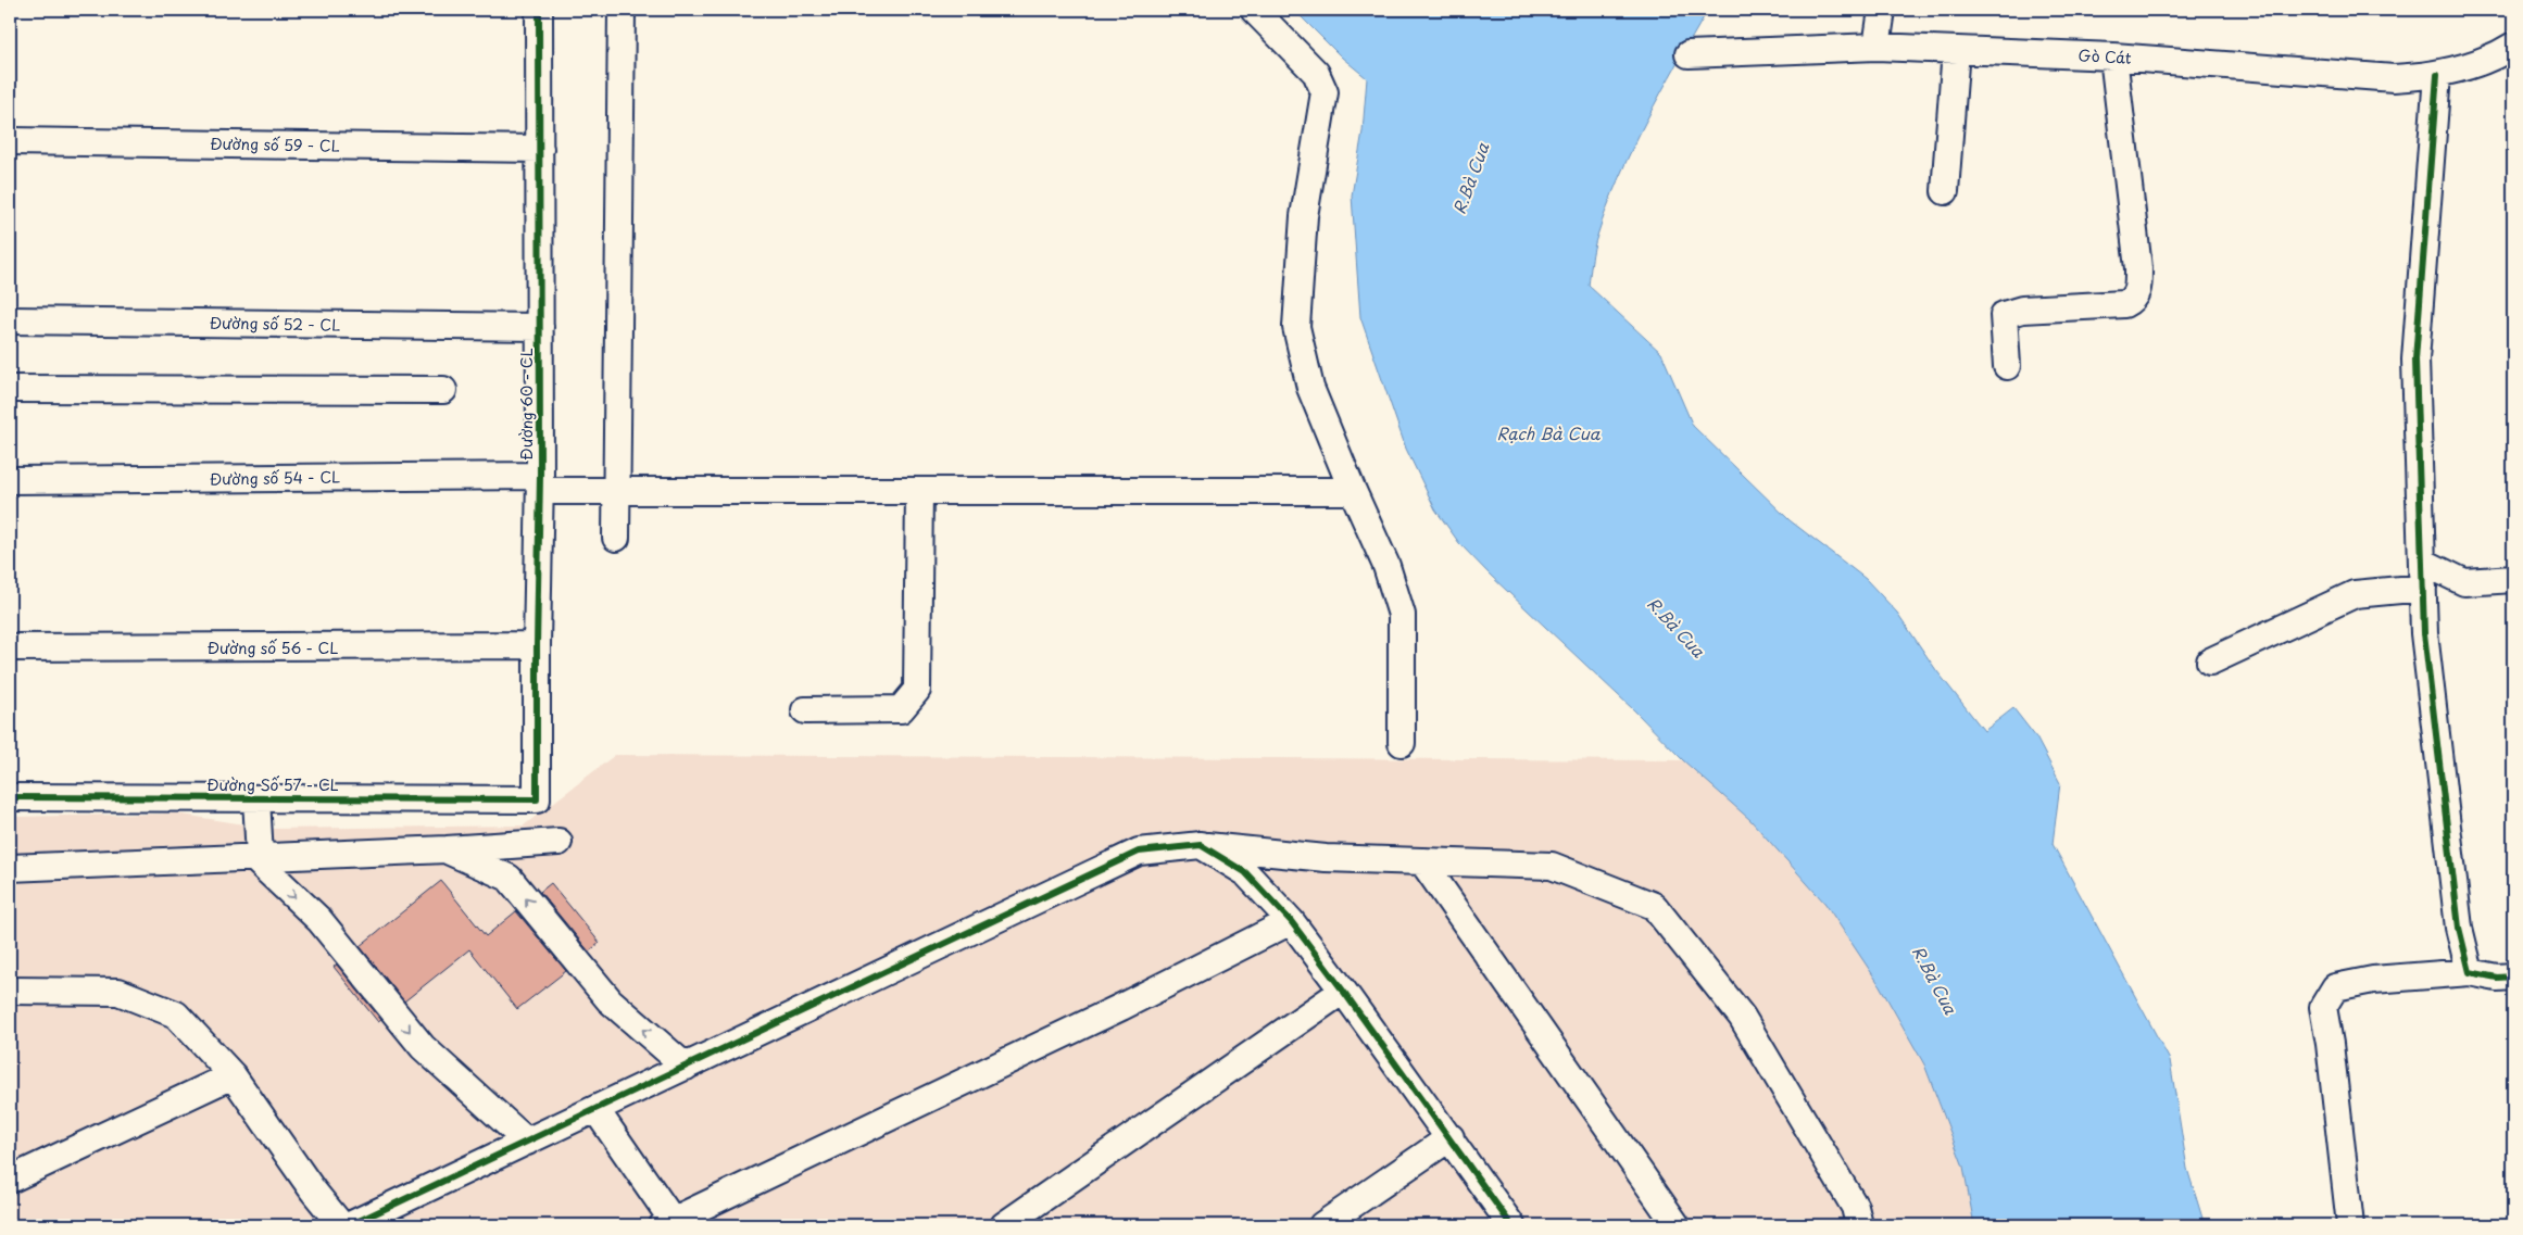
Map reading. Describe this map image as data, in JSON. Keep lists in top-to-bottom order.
{
  "streets": {
    "street": [
      "Gò Cát",
      "Đường số 59 - CL",
      "Đường số 52 - CL",
      "Đường 60 - CL",
      "Đường số 54 - CL",
      "Đường số 56 - CL",
      "Đường Số 57 - CL"
    ]
  },
  "crossings": [
    ["Đường số 59 - CL", "Đường 60 - CL"],
    ["Đường số 52 - CL", "Đường 60 - CL"],
    ["Đường 60 - CL", "Đường số 54 - CL"],
    ["Đường 60 - CL", "Đường số 56 - CL"],
    ["Đường 60 - CL", "Đường Số 57 - CL"]
  ],
  "water": ["R.Bà Cua", "Rạch Bà Cua"]
}
